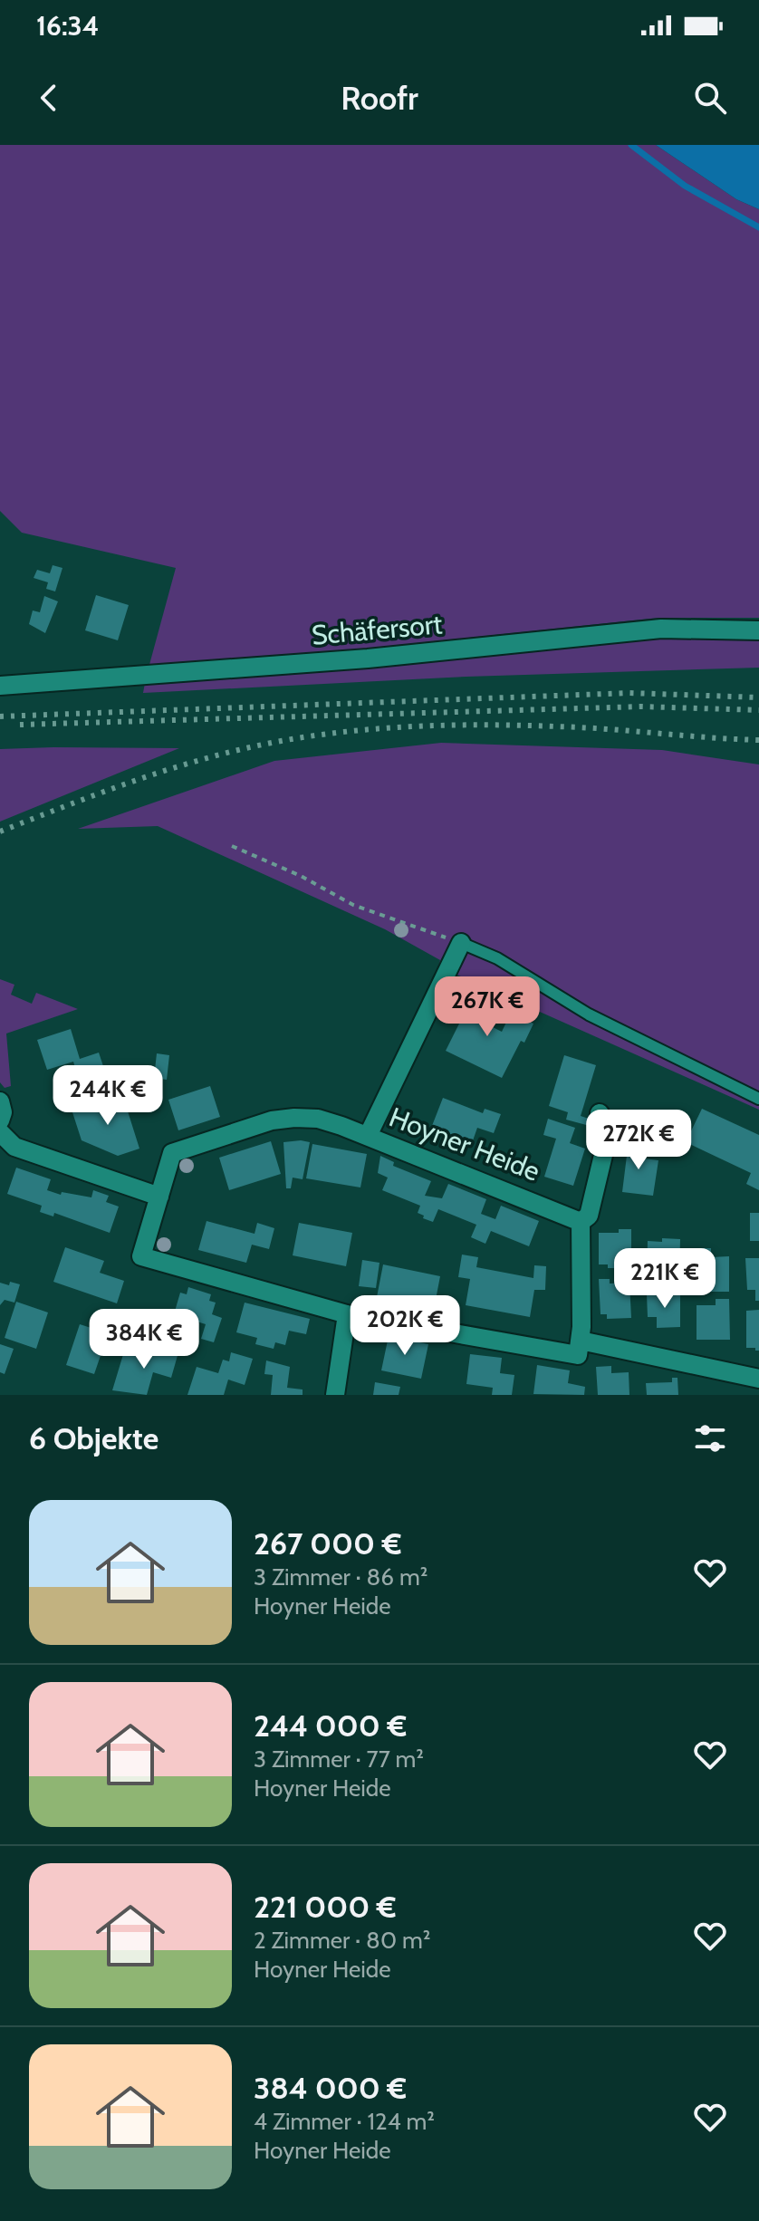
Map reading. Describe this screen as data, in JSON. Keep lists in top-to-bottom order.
{
  "streets": {
    "street": ["Schäfersort", "Hoyner Heide"]
  },
  "page": {
    "status": "16:34",
    "header": "Roofr",
    "price": [
      "267K €",
      "244K €",
      "272K €",
      "221K €",
      "202K €",
      "384K €"
    ],
    "heading": "6 Objekte",
    "list": [
      {
        "name": "267 000 €",
        "note": "3 Zimmer · 86 m² · Hoyner Heide"
      },
      {
        "name": "244 000 €",
        "note": "3 Zimmer · 77 m² · Hoyner Heide"
      },
      {
        "name": "221 000 €",
        "note": "2 Zimmer · 80 m² · Hoyner Heide"
      },
      {
        "name": "384 000 €",
        "note": "4 Zimmer · 124 m² · Hoyner Heide"
      }
    ]
  }
}
